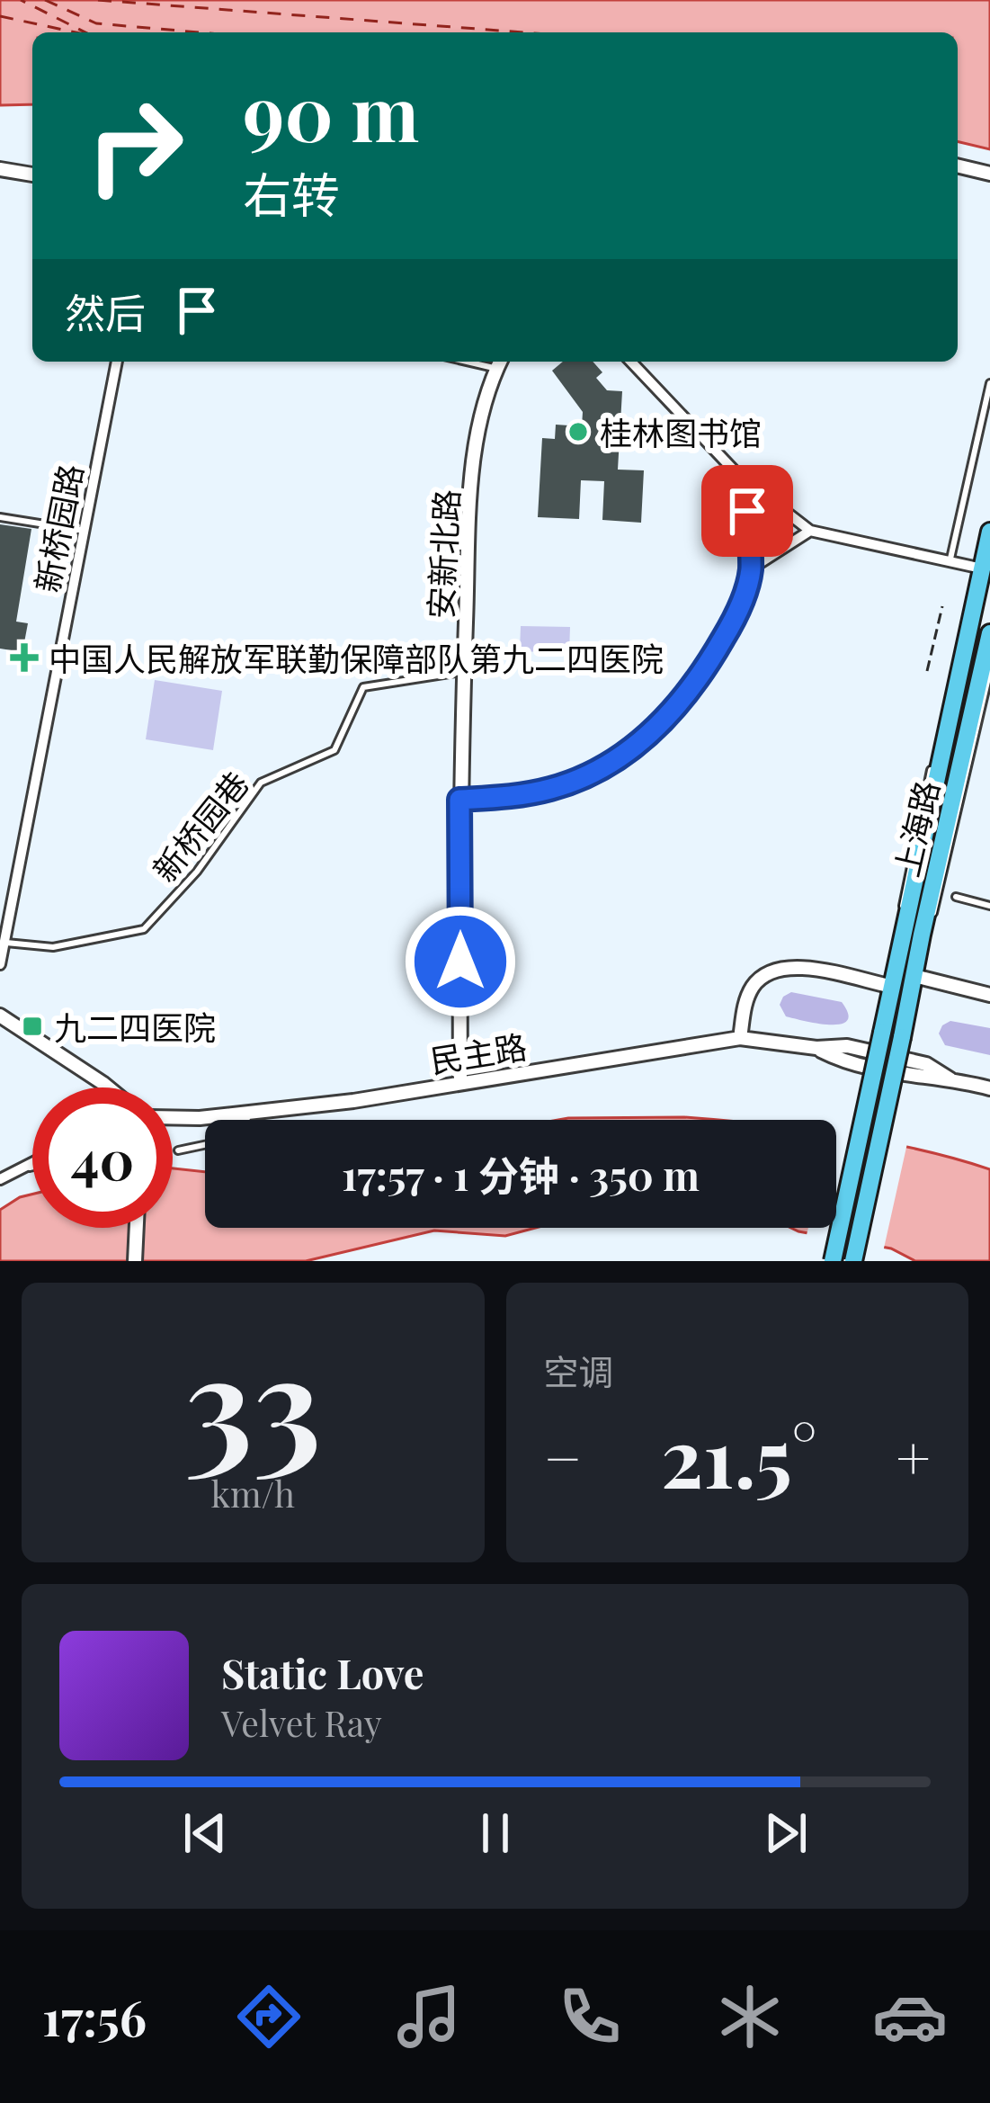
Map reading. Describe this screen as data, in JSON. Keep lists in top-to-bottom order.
{
  "streets": {
    "highway": ["上海路"],
    "street": ["新桥园路", "安新北路", "民主路"],
    "lane": ["新桥园巷"]
  },
  "crossings": [
    ["新桥园路", "新桥园巷"],
    ["安新北路", "新桥园巷"],
    ["安新北路", "民主路"]
  ],
  "places": {
    "other": ["桂林图书馆"],
    "health": ["中国人民解放军联勤保障部队第九二四医院"],
    "transit": ["九二四医院"]
  },
  "page": {
    "turn": ["90 m", "右转"],
    "then": "然后",
    "limit": "40",
    "trip": "17:57 · 1 分钟 · 350 m",
    "tile": [
      ["33", "km/h"],
      "空调"
    ],
    "heat": ["−", "21.5°", "+"],
    "song": ["Static Love", "Velvet Ray"],
    "tabs": "17:56"
  }
}
